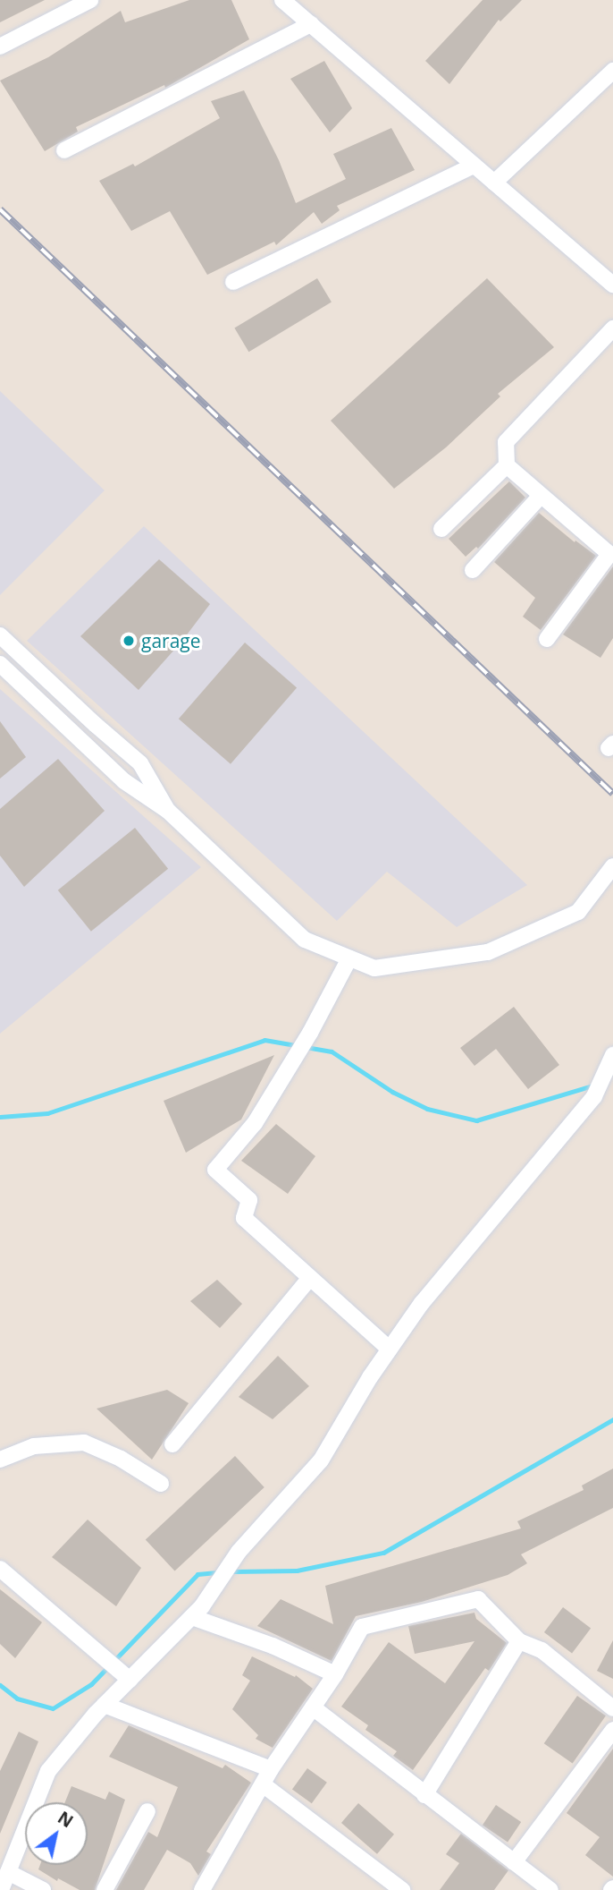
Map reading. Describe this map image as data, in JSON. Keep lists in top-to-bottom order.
{
  "places": ["garage"],
  "north": "top right"
}
